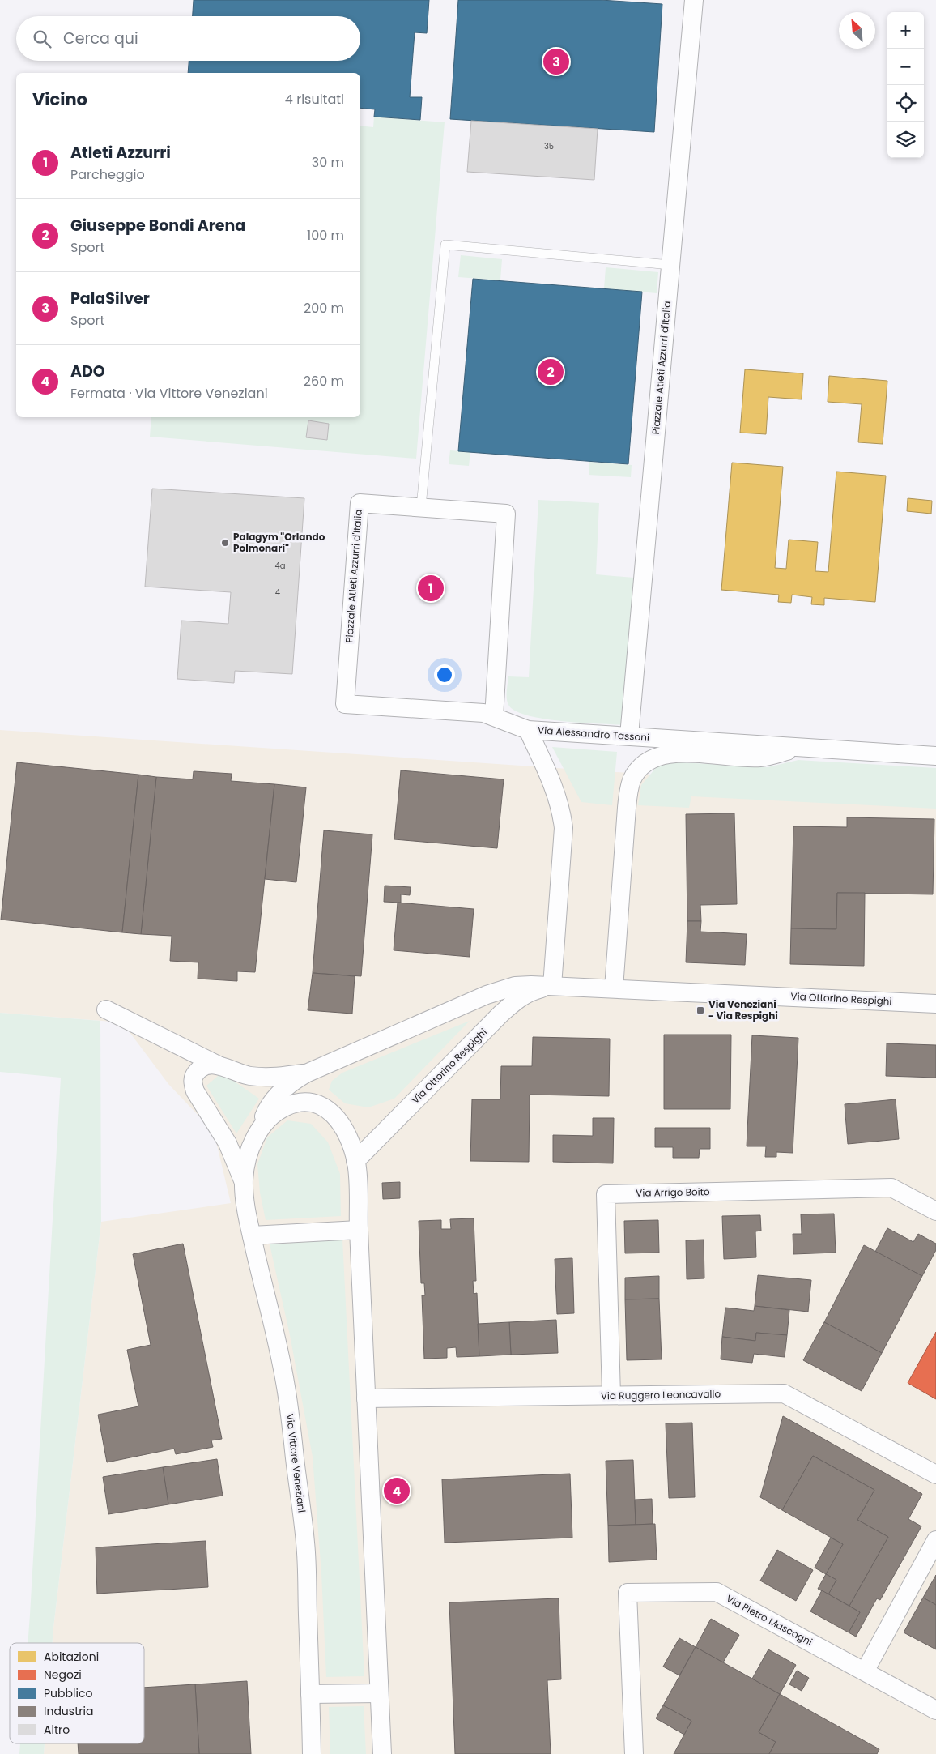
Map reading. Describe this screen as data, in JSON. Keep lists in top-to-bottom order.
{
  "streets": {
    "street": [
      "Piazzale Atleti Azzurri d'Italia",
      "Via Alessandro Tassoni",
      "Via Ottorino Respighi",
      "Via Arrigo Boito",
      "Via Ruggero Leoncavallo",
      "Via Vittore Veneziani",
      "Via Pietro Mascagni"
    ]
  },
  "crossings": [
    ["Piazzale Atleti Azzurri d'Italia", "Via Alessandro Tassoni"],
    ["Via Alessandro Tassoni", "Via Ottorino Respighi"],
    ["Via Ottorino Respighi", "Via Vittore Veneziani"],
    ["Via Arrigo Boito", "Via Ruggero Leoncavallo"],
    ["Via Ruggero Leoncavallo", "Via Vittore Veneziani"]
  ],
  "places": {
    "other": ["Palagym \"Orlando Polmonari\""],
    "transit": ["Via Veneziani - Via Respighi"]
  },
  "house_numbers": ["35", "4a", "4"],
  "legend": [
    "Abitazioni",
    "Negozi",
    "Pubblico",
    "Industria",
    "Altro"
  ],
  "north": "top left",
  "page": {
    "map_buttons": ["+", "−"],
    "search": "Cerca qui",
    "pins": [
      "3",
      "2",
      "1",
      "4"
    ],
    "heading": ["Vicino", "4 risultati"],
    "list": [
      {
        "mark": "1",
        "name": "Atleti Azzurri",
        "note": "Parcheggio",
        "value": "30 m"
      },
      {
        "mark": "2",
        "name": "Giuseppe Bondi Arena",
        "note": "Sport",
        "value": "100 m"
      },
      {
        "mark": "3",
        "name": "PalaSilver",
        "note": "Sport",
        "value": "200 m"
      },
      {
        "mark": "4",
        "name": "ADO",
        "note": "Fermata · Via Vittore Veneziani",
        "value": "260 m"
      }
    ]
  }
}
